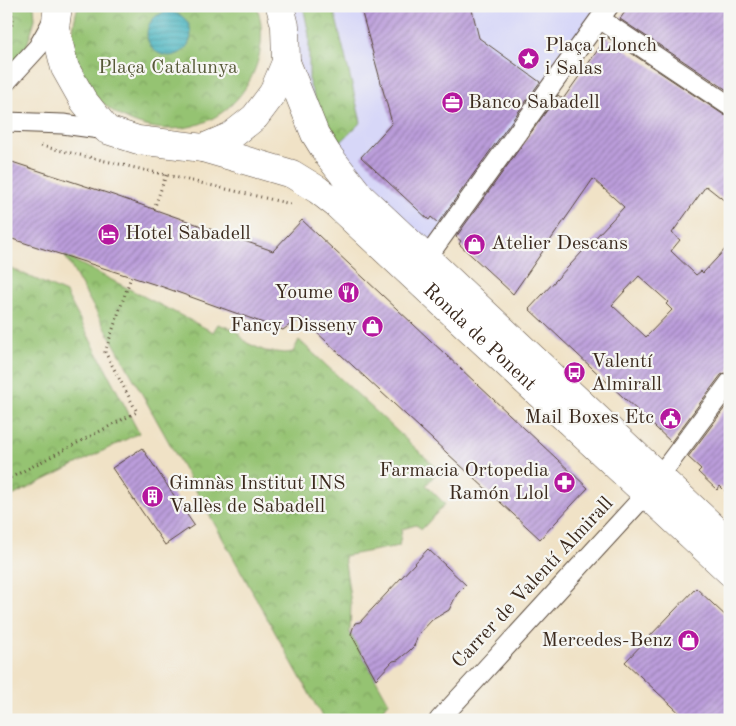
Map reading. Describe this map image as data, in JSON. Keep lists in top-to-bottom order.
{
  "streets": {
    "main road": ["Ronda de Ponent"],
    "street": ["Carrer de Valentí Almirall"]
  },
  "crossings": [
    ["Ronda de Ponent", "Carrer de Valentí Almirall"]
  ],
  "parks": ["Plaça Catalunya"],
  "places": {
    "place": ["Plaça Llonch i Salas"],
    "office": ["Banco Sabadell"],
    "hotel": ["Hotel Sabadell"],
    "shop": ["Atelier Descans", "Fancy Disseny", "Mercedes-Benz"],
    "restaurant": ["Youme"],
    "bus stop": ["Valentí Almirall"],
    "public building": ["Mail Boxes Etc"],
    "pharmacy": ["Farmacia Ortopedia Ramón Llol"],
    "building": ["Gimnàs Institut INS Vallès de Sabadell"]
  }
}
